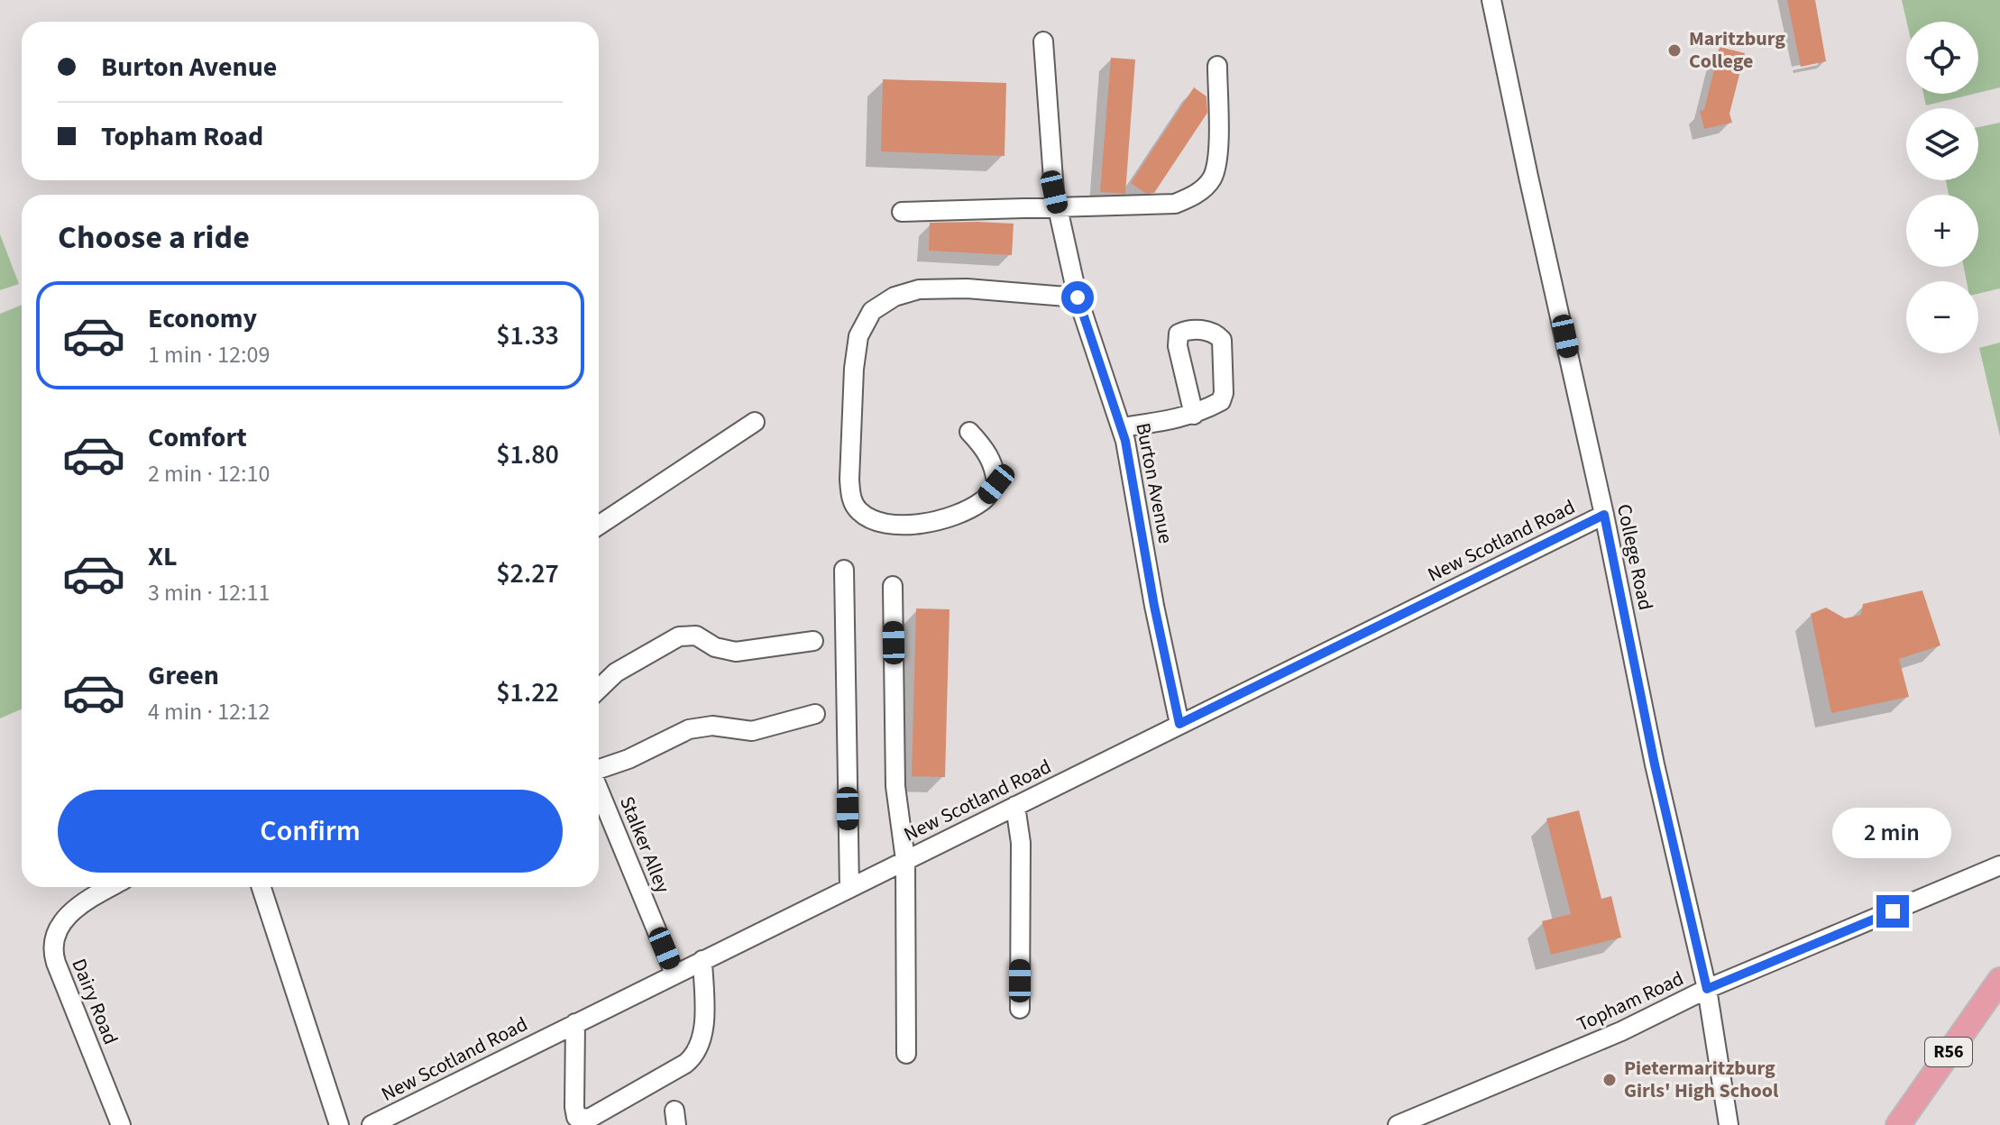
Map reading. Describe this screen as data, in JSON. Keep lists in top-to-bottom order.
{
  "streets": {
    "main road": ["R56"],
    "street": [
      "Burton Avenue",
      "New Scotland Road",
      "College Road",
      "Stalker Alley",
      "Dairy Road",
      "Topham Road"
    ]
  },
  "crossings": [
    ["Burton Avenue", "New Scotland Road"],
    ["New Scotland Road", "College Road"],
    ["New Scotland Road", "Stalker Alley"],
    ["College Road", "Topham Road"]
  ],
  "places": ["Maritzburg College", "Pietermaritzburg Girls' High School"],
  "page": {
    "map_buttons": ["+", "−"],
    "banner": ["Burton Avenue", "Topham Road"],
    "heading": "Choose a ride",
    "list": [
      {
        "name": "Economy",
        "note": "1 min · 12:09",
        "value": "$1.33"
      },
      {
        "name": "Comfort",
        "note": "2 min · 12:10",
        "value": "$1.80"
      },
      {
        "name": "XL",
        "note": "3 min · 12:11",
        "value": "$2.27"
      },
      {
        "name": "Green",
        "note": "4 min · 12:12",
        "value": "$1.22"
      }
    ],
    "buttons": "Confirm",
    "bubble": "2 min"
  }
}
